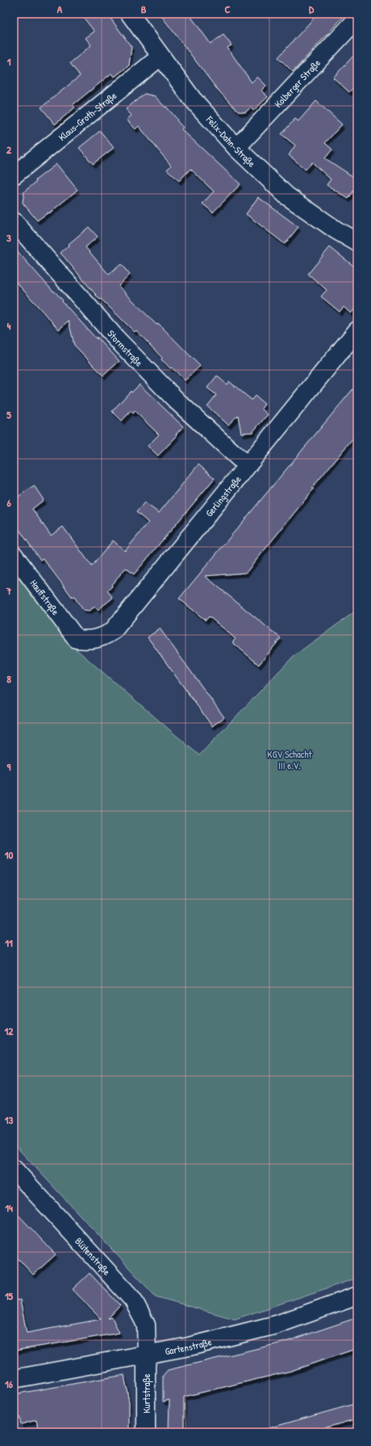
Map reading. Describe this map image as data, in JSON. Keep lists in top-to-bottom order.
{
  "streets": {
    "street": [
      "Kolberger Straße",
      "Klaus-Groth-Straße",
      "Felix-Dahn-Straße",
      "Stormstraße",
      "Gerlingstraße",
      "Hauffstraße",
      "Blütenstraße",
      "Gartenstraße",
      "Kurtstraße"
    ]
  },
  "crossings": [
    ["Kolberger Straße", "Felix-Dahn-Straße"],
    ["Klaus-Groth-Straße", "Felix-Dahn-Straße"],
    ["Stormstraße", "Gerlingstraße"],
    ["Gerlingstraße", "Hauffstraße"],
    ["Blütenstraße", "Gartenstraße"],
    ["Blütenstraße", "Kurtstraße"],
    ["Gartenstraße", "Kurtstraße"]
  ],
  "parks": ["KGV Schacht III e.V."],
  "grid": {
    "columns": [
      "A",
      "B",
      "C",
      "D"
    ],
    "rows": [
      "1",
      "2",
      "3",
      "4",
      "5",
      "6",
      "7",
      "8",
      "9",
      "10",
      "11",
      "12",
      "13",
      "14",
      "15",
      "16"
    ]
  }
}
